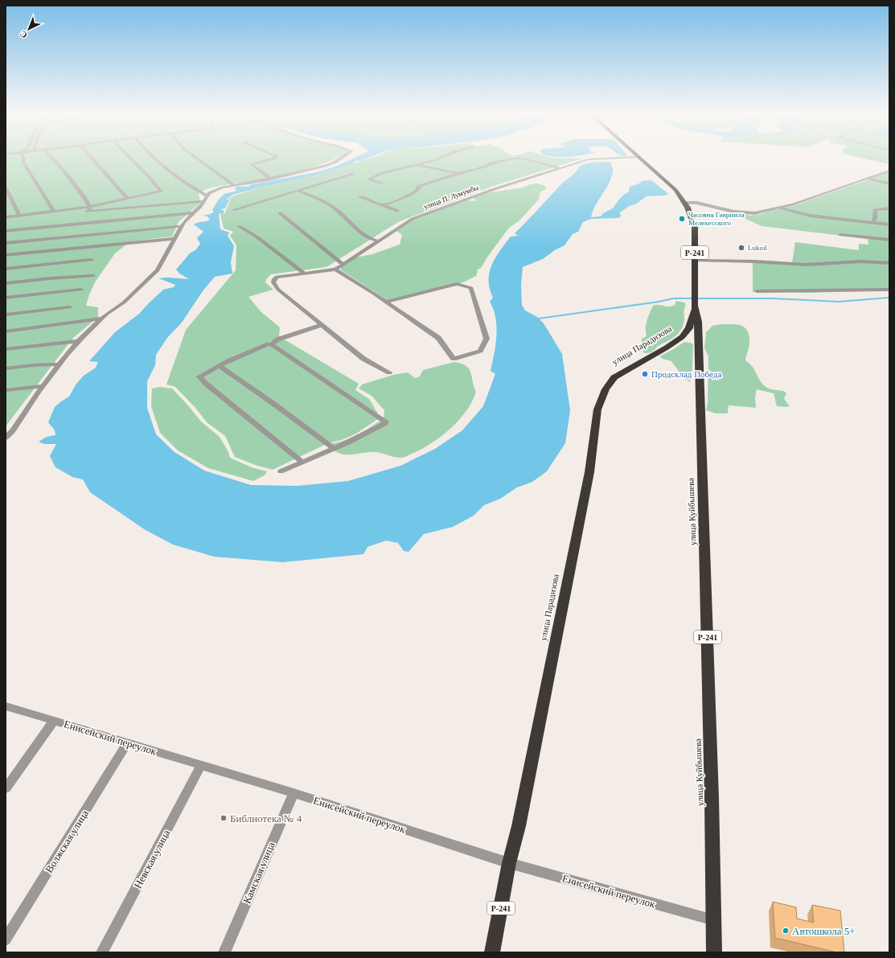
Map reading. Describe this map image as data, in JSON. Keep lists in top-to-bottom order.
{
  "streets": {
    "highway": ["Р-241", "улица Парадизова", "улица Куйбышева"],
    "street": [
      "улица П. Лумумбы",
      "Енисейский переулок",
      "Волжская улица",
      "Невская улица",
      "Камская улица"
    ]
  },
  "crossings": [
    ["улица Парадизова", "улица Куйбышева"],
    ["улица Парадизова", "Енисейский переулок"],
    ["улица Куйбышева", "Енисейский переулок"],
    ["Енисейский переулок", "Волжская улица"],
    ["Енисейский переулок", "Невская улица"],
    ["Енисейский переулок", "Камская улица"]
  ],
  "places": [
    "Часовня Гавриила Мелекесского",
    "Lukoil",
    "Продсклад Победа",
    "Библиотека № 4",
    "Автошкола 5+"
  ],
  "north": "bottom left"
}
